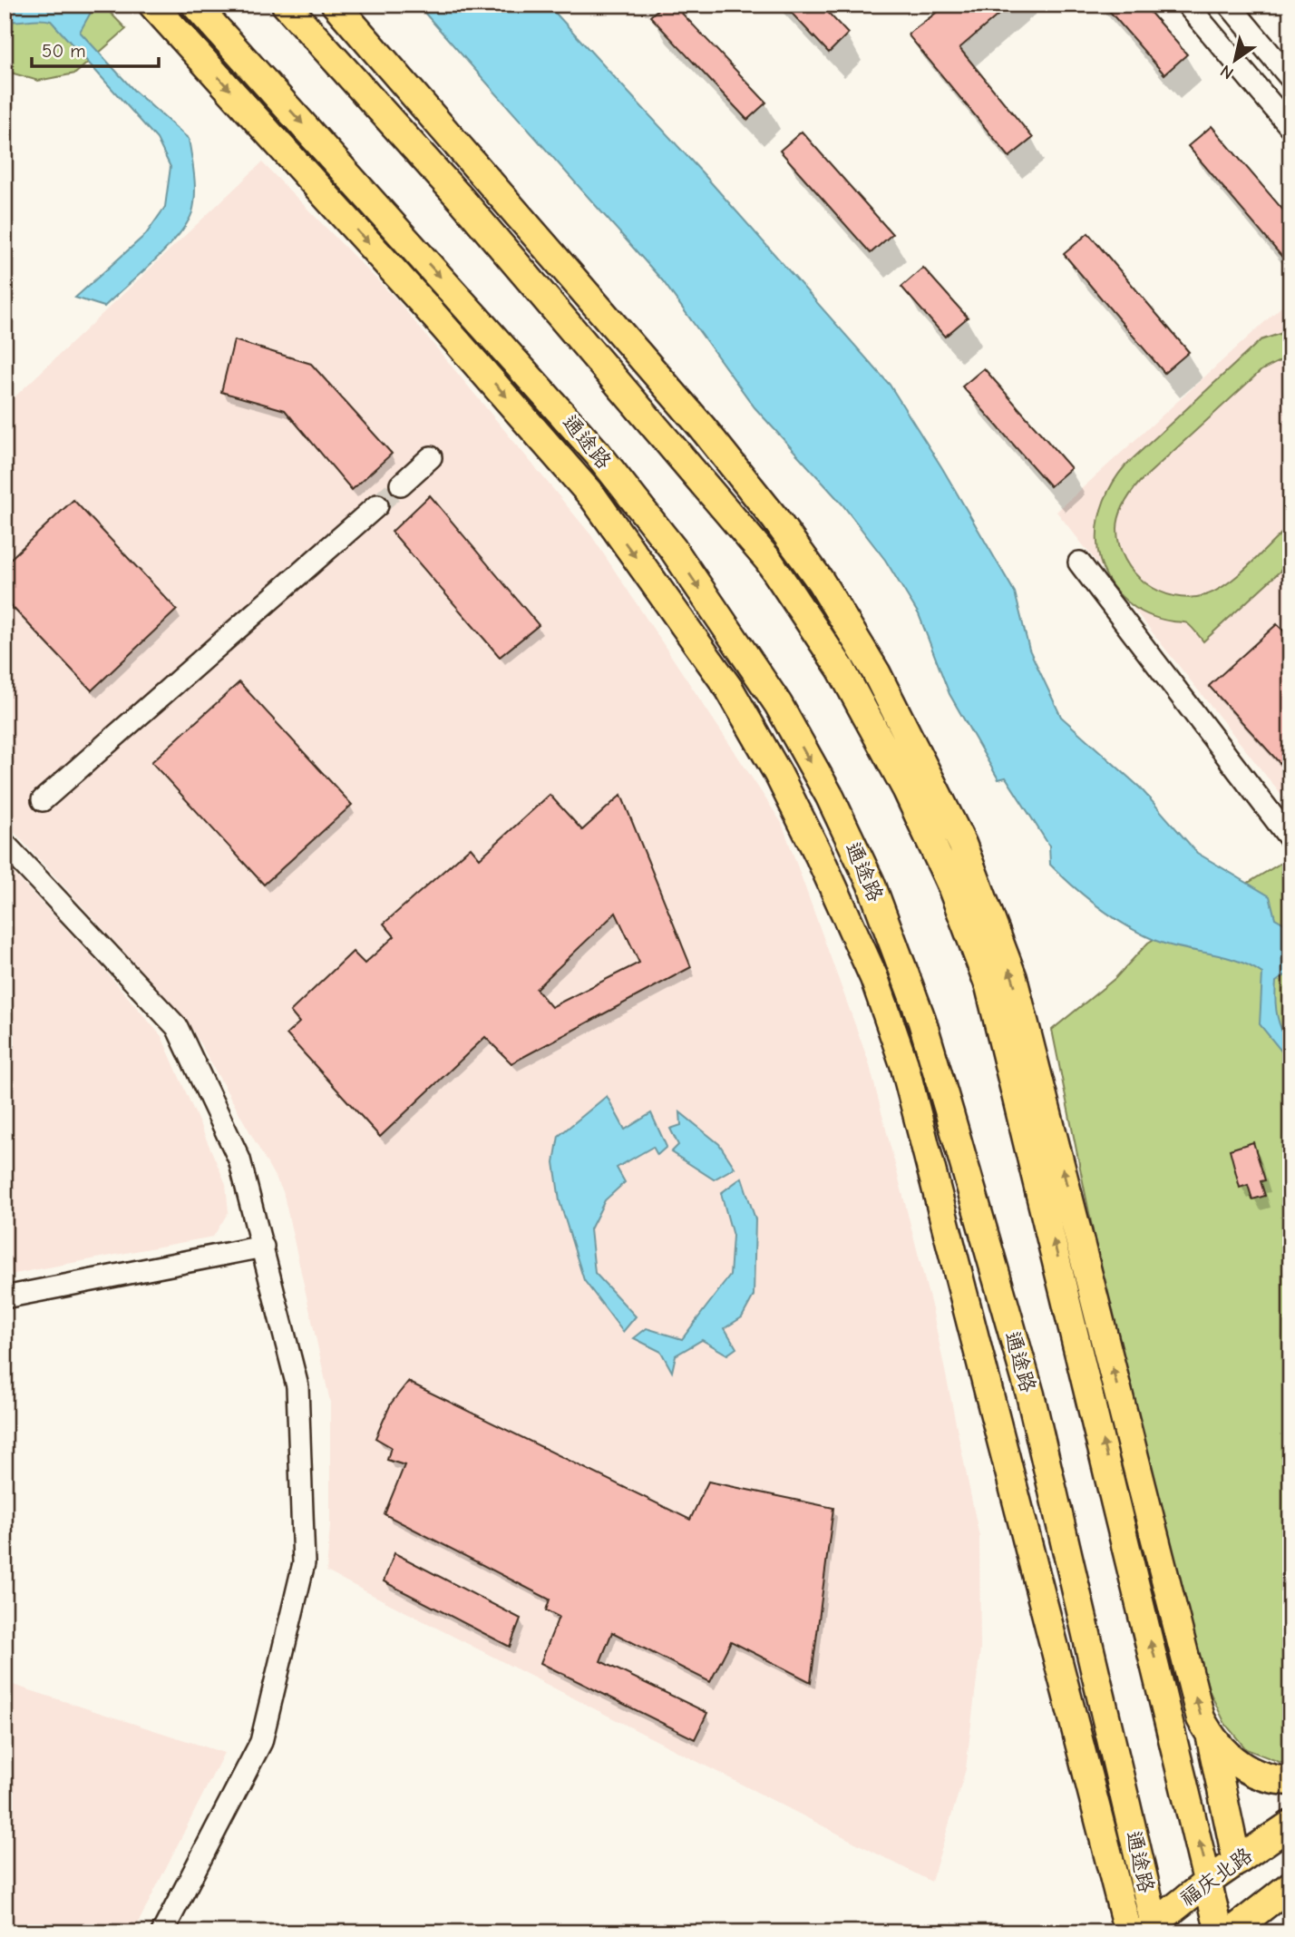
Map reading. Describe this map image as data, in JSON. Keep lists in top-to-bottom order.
{
  "streets": {
    "main road": ["通途路", "福庆北路"]
  },
  "crossings": [
    ["通途路", "福庆北路"]
  ],
  "scale_bar": "50 m",
  "north": "bottom left"
}
